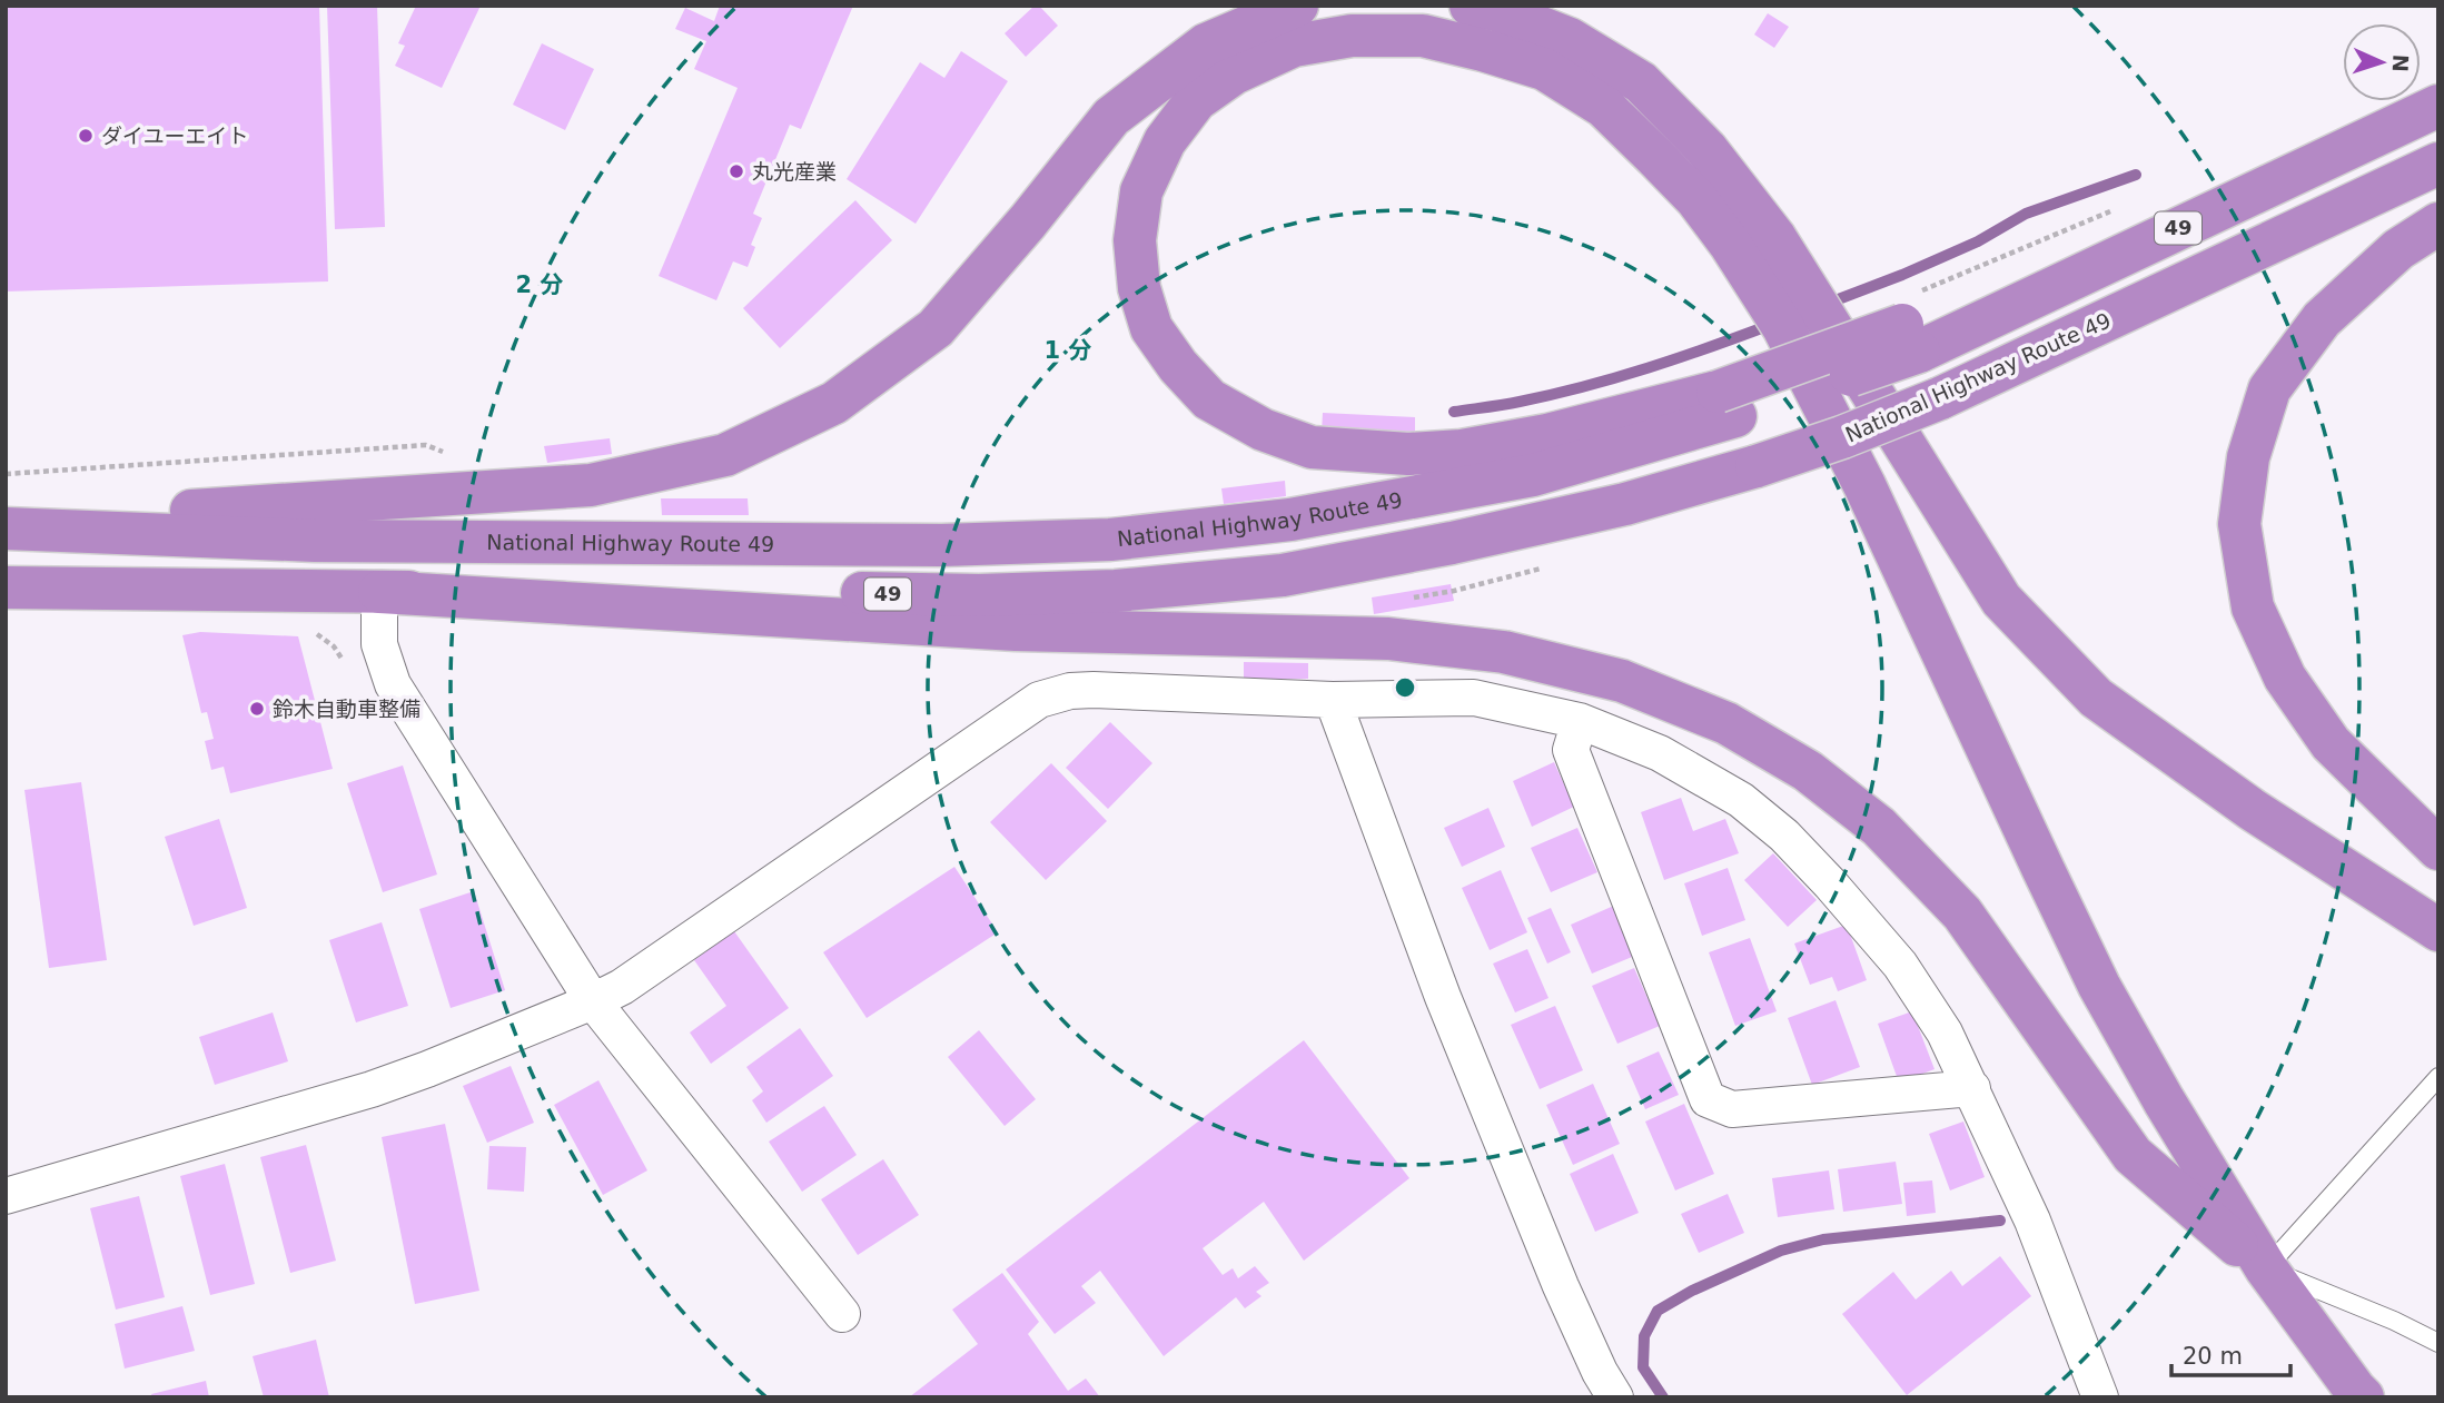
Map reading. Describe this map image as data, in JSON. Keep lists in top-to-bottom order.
{
  "streets": {
    "highway": ["49", "National Highway Route 49"]
  },
  "crossings": [
    ["49", "National Highway Route 49"]
  ],
  "places": ["ダイユーエイト", "丸光産業", "鈴木自動車整備"],
  "scale_bar": "20 m",
  "north": "right",
  "rings": ["2 分", "1 分"]
}
